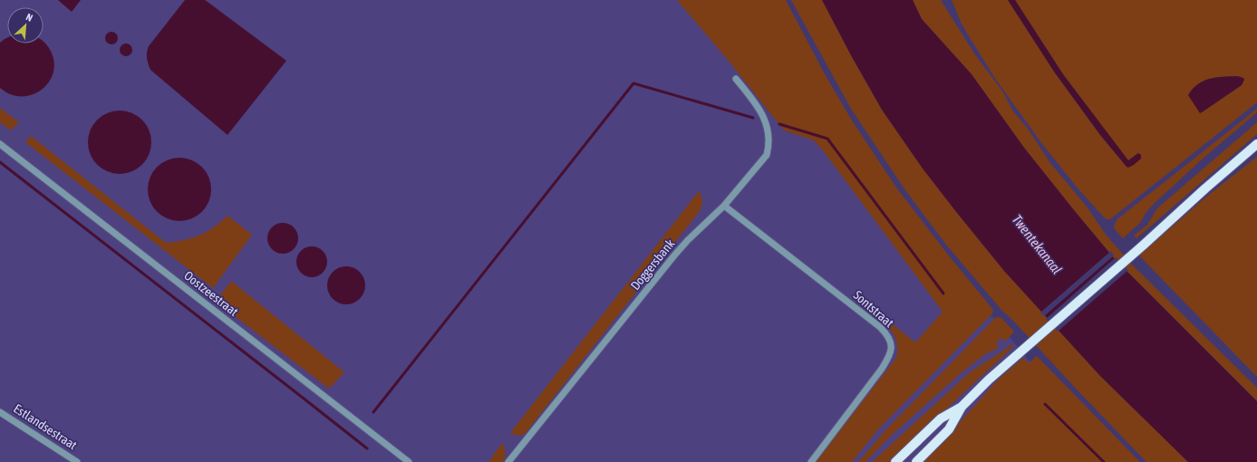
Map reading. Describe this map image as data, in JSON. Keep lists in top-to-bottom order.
{
  "streets": {
    "street": [
      "Doggersbank",
      "Oostzeestraat",
      "Sontstraat",
      "Estlandsestraat"
    ]
  },
  "crossings": [
    ["Doggersbank", "Sontstraat"]
  ],
  "water": ["Twentekanaal"],
  "north": "top right"
}
